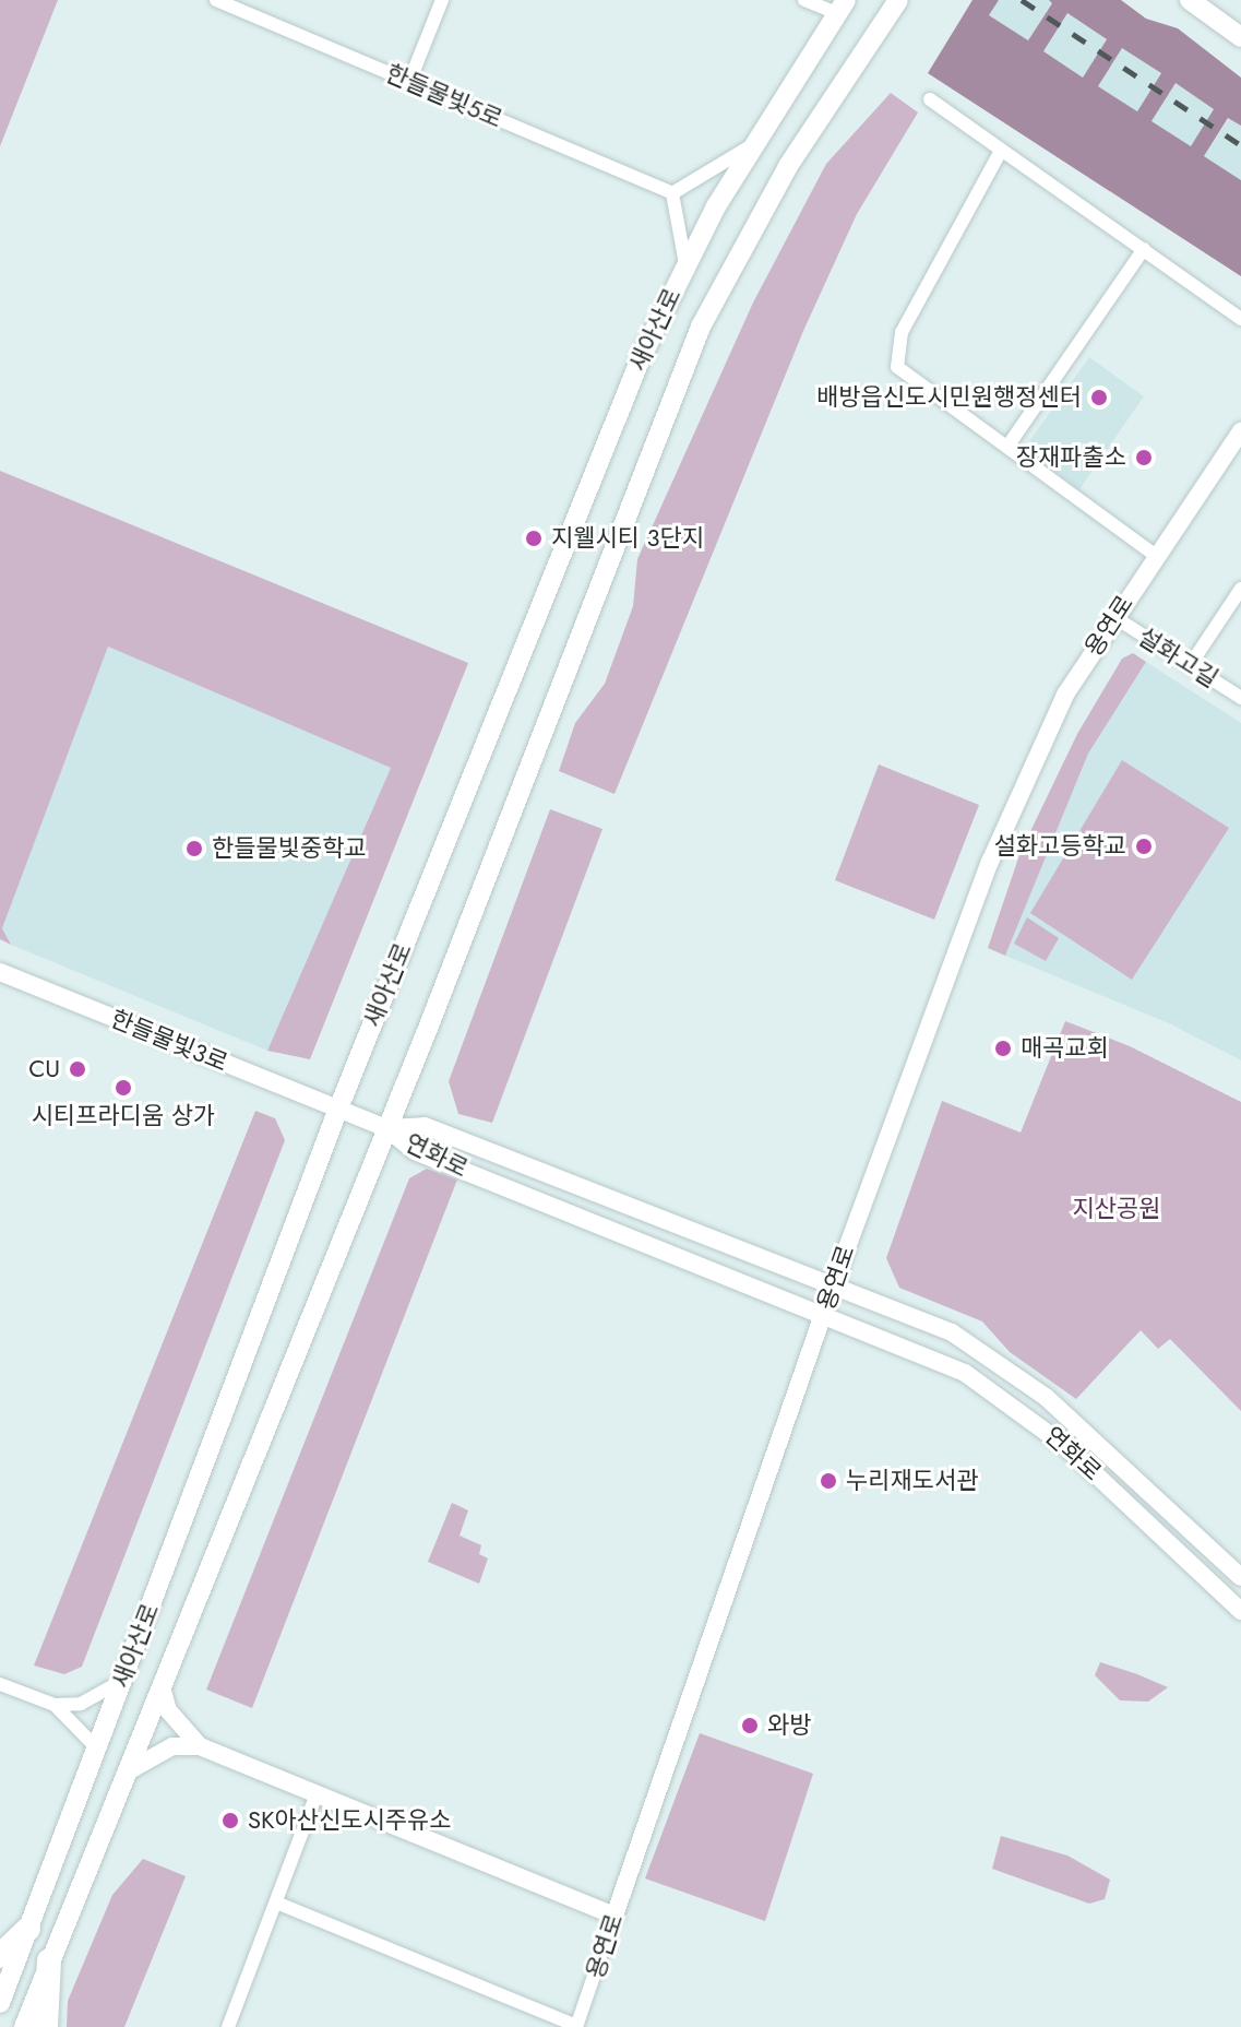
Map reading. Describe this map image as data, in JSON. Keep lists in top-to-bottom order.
{
  "streets": {
    "main road": ["새아산로"],
    "street": [
      "한들물빛5로",
      "용연로",
      "설화고길",
      "한들물빛3로",
      "연화로"
    ]
  },
  "crossings": [
    ["새아산로", "용연로"],
    ["새아산로", "한들물빛3로"],
    ["새아산로", "연화로"],
    ["용연로", "설화고길"],
    ["용연로", "연화로"],
    ["한들물빛3로", "연화로"]
  ],
  "parks": ["지산공원"],
  "places": [
    "배방읍신도시민원행정센터",
    "장재파출소",
    "지웰시티 3단지",
    "설화고등학교",
    "한들물빛중학교",
    "매곡교회",
    "CU",
    "시티프라디움 상가",
    "누리재도서관",
    "와방",
    "SK아산신도시주유소"
  ]
}
